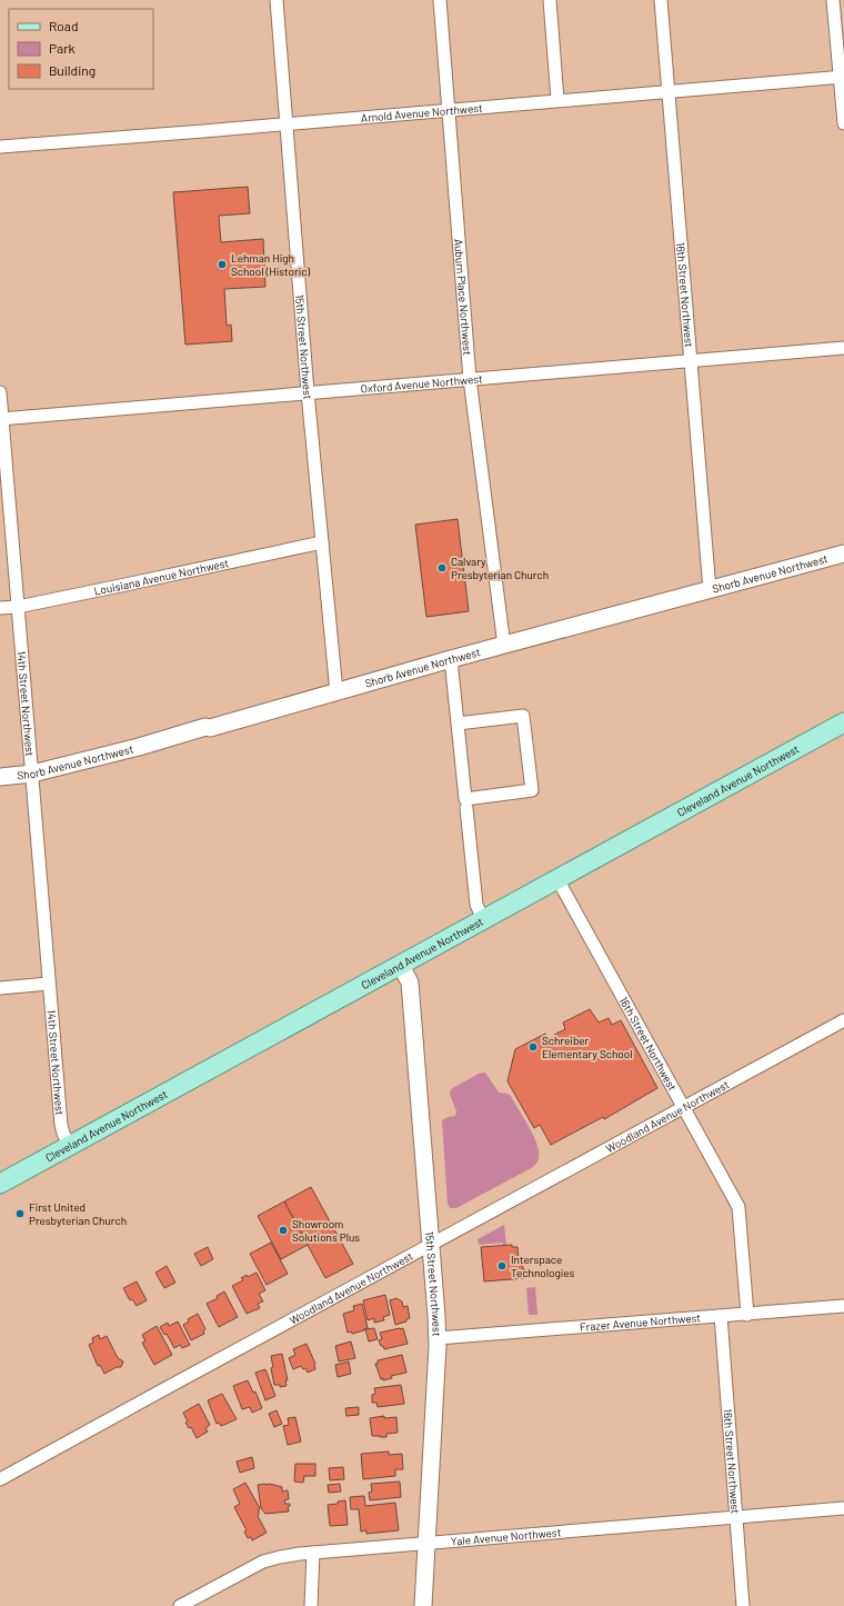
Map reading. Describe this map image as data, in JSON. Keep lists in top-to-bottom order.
{
  "streets": {
    "main road": ["Cleveland Avenue Northwest"],
    "street": [
      "Arnold Avenue Northwest",
      "16th Street Northwest",
      "Auburn Place Northwest",
      "15th Street Northwest",
      "Oxford Avenue Northwest",
      "Shorb Avenue Northwest",
      "Louisiana Avenue Northwest",
      "14th Street Northwest",
      "Woodland Avenue Northwest",
      "Frazer Avenue Northwest",
      "Yale Avenue Northwest"
    ]
  },
  "crossings": [
    ["Arnold Avenue Northwest", "16th Street Northwest"],
    ["Arnold Avenue Northwest", "Auburn Place Northwest"],
    ["Arnold Avenue Northwest", "15th Street Northwest"],
    ["16th Street Northwest", "Oxford Avenue Northwest"],
    ["16th Street Northwest", "Shorb Avenue Northwest"],
    ["16th Street Northwest", "Cleveland Avenue Northwest"],
    ["16th Street Northwest", "Woodland Avenue Northwest"],
    ["16th Street Northwest", "Frazer Avenue Northwest"],
    ["16th Street Northwest", "Yale Avenue Northwest"],
    ["Auburn Place Northwest", "Oxford Avenue Northwest"],
    ["Auburn Place Northwest", "Shorb Avenue Northwest"],
    ["15th Street Northwest", "Oxford Avenue Northwest"],
    ["15th Street Northwest", "Shorb Avenue Northwest"],
    ["15th Street Northwest", "Louisiana Avenue Northwest"],
    ["15th Street Northwest", "Cleveland Avenue Northwest"],
    ["15th Street Northwest", "Woodland Avenue Northwest"],
    ["15th Street Northwest", "Frazer Avenue Northwest"],
    ["15th Street Northwest", "Yale Avenue Northwest"],
    ["Oxford Avenue Northwest", "14th Street Northwest"],
    ["Shorb Avenue Northwest", "14th Street Northwest"],
    ["Louisiana Avenue Northwest", "14th Street Northwest"],
    ["14th Street Northwest", "Cleveland Avenue Northwest"]
  ],
  "places": [
    "Lehman High School (Historic)",
    "Calvary Presbyterian Church",
    "Schreiber Elementary School",
    "First United Presbyterian Church",
    "Showroom Solutions Plus",
    "Interspace Technologies"
  ],
  "legend": ["Road", "Park", "Building"]
}
